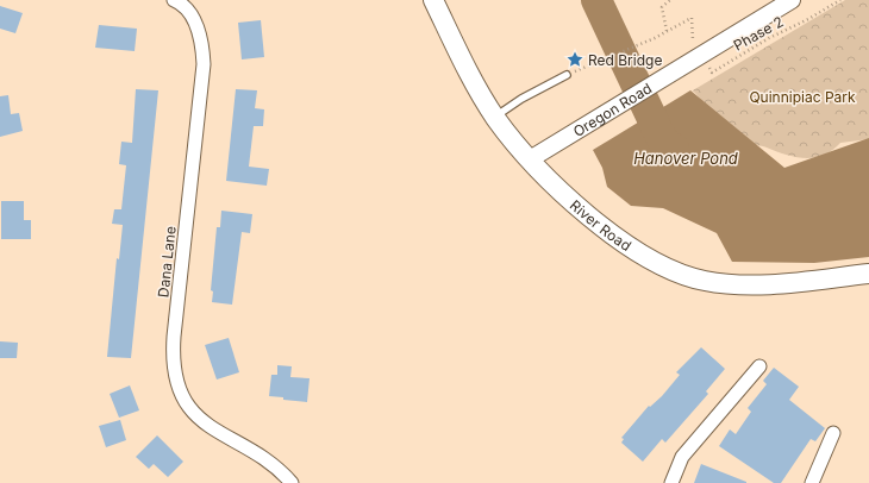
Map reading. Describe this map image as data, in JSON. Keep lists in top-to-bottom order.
{
  "streets": {
    "main road": ["River Road"],
    "street": ["Oregon Road", "Dana Lane"],
    "path": ["Phase 2"]
  },
  "crossings": [
    ["Oregon Road", "River Road"]
  ],
  "water": ["Hanover Pond"],
  "parks": ["Quinnipiac Park"],
  "places": {
    "place": ["Red Bridge"]
  }
}
